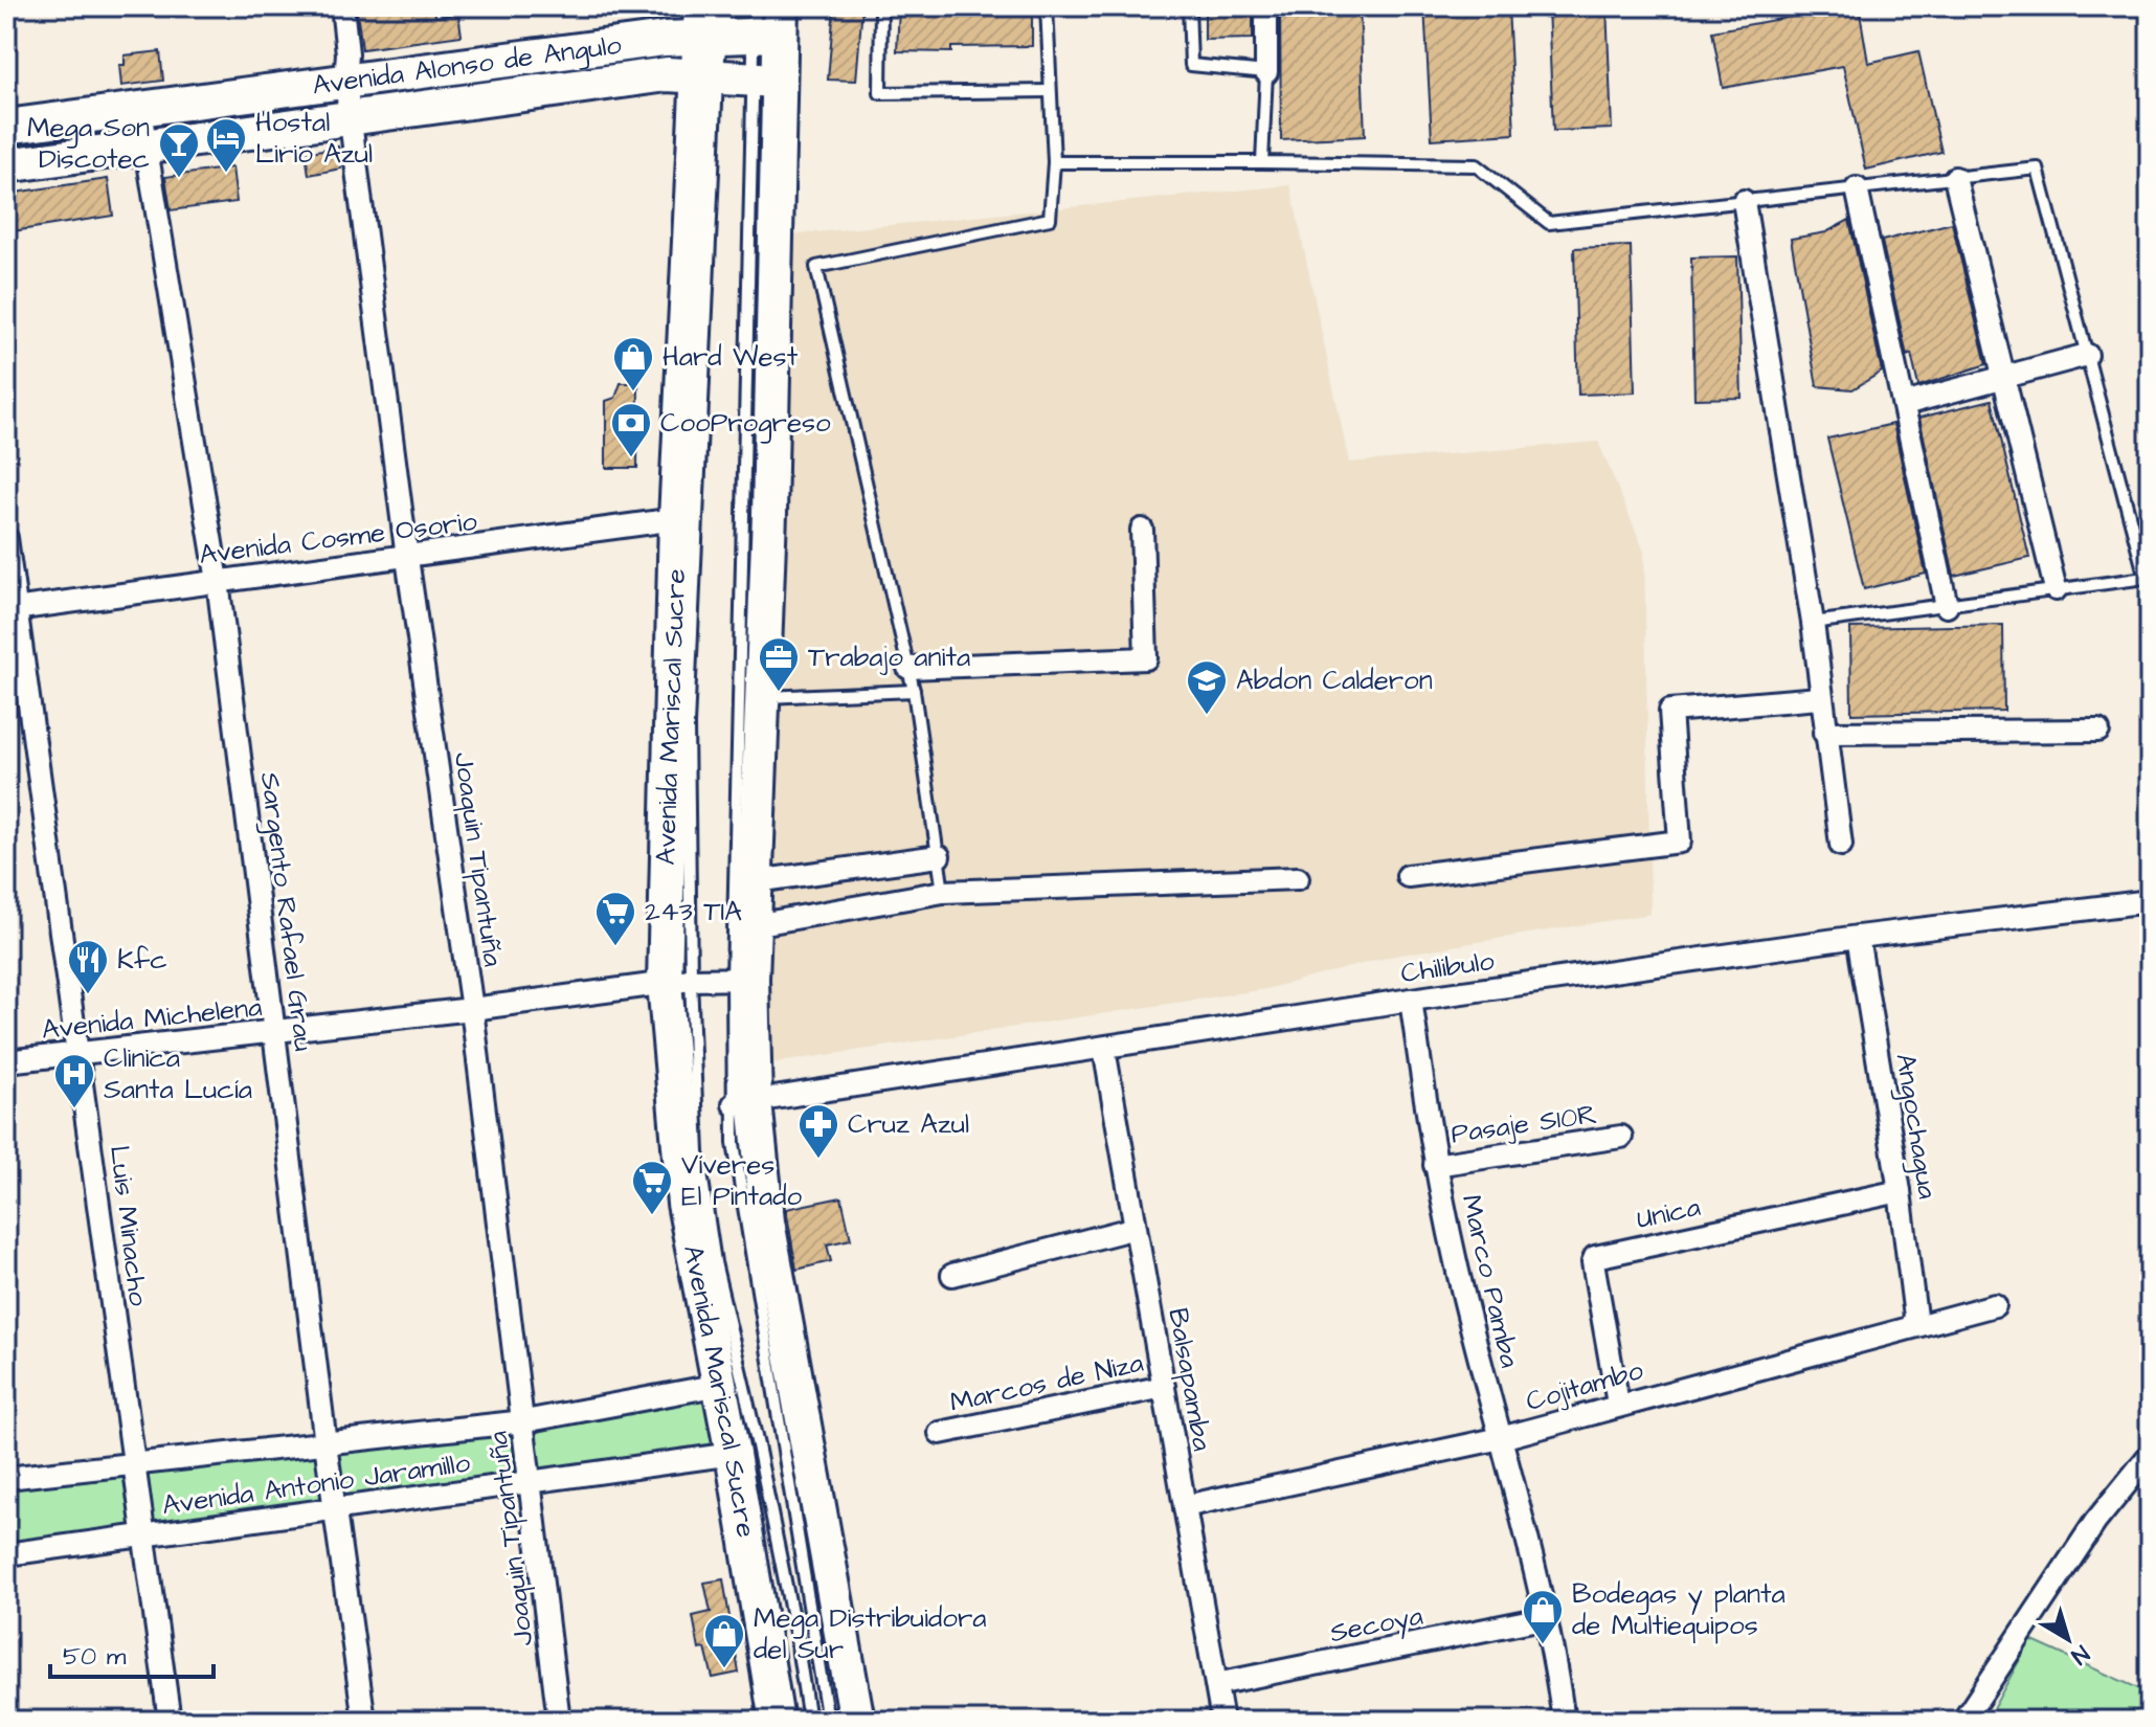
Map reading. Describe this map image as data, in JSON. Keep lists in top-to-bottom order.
{
  "streets": {
    "main road": ["Avenida Alonso de Angulo", "Avenida Mariscal Sucre"],
    "street": [
      "Avenida Cosme Osorio",
      "Joaquin Tipantuña",
      "Sargento Rafael Grau",
      "Chilibulo",
      "Avenida Michelena",
      "Pasaje S10R",
      "Angochagua",
      "Unica",
      "Luis Minacho",
      "Marco Pamba",
      "Balsapamba",
      "Marcos de Niza",
      "Cojitambo",
      "Avenida Antonio Jaramillo",
      "Secoya"
    ]
  },
  "crossings": [
    ["Avenida Alonso de Angulo", "Avenida Mariscal Sucre"],
    ["Avenida Alonso de Angulo", "Joaquin Tipantuña"],
    ["Avenida Alonso de Angulo", "Sargento Rafael Grau"],
    ["Avenida Cosme Osorio", "Avenida Mariscal Sucre"],
    ["Avenida Cosme Osorio", "Joaquin Tipantuña"],
    ["Avenida Cosme Osorio", "Sargento Rafael Grau"],
    ["Avenida Cosme Osorio", "Luis Minacho"],
    ["Avenida Mariscal Sucre", "Chilibulo"],
    ["Avenida Mariscal Sucre", "Avenida Michelena"],
    ["Avenida Mariscal Sucre", "Avenida Antonio Jaramillo"],
    ["Joaquin Tipantuña", "Avenida Michelena"],
    ["Joaquin Tipantuña", "Avenida Antonio Jaramillo"],
    ["Sargento Rafael Grau", "Avenida Michelena"],
    ["Sargento Rafael Grau", "Avenida Antonio Jaramillo"],
    ["Chilibulo", "Angochagua"],
    ["Chilibulo", "Marco Pamba"],
    ["Chilibulo", "Balsapamba"],
    ["Avenida Michelena", "Luis Minacho"],
    ["Pasaje S10R", "Marco Pamba"],
    ["Angochagua", "Unica"],
    ["Angochagua", "Cojitambo"],
    ["Unica", "Cojitambo"],
    ["Luis Minacho", "Avenida Antonio Jaramillo"],
    ["Marco Pamba", "Cojitambo"],
    ["Marco Pamba", "Secoya"],
    ["Balsapamba", "Marcos de Niza"],
    ["Balsapamba", "Cojitambo"],
    ["Balsapamba", "Secoya"]
  ],
  "places": {
    "hotel": ["Hostal Lirio Azul"],
    "bar": ["Mega Son Discotec"],
    "shop": ["Hard West", "Bodegas y planta de Multiequipos", "Mega Distribuidora del Sur"],
    "bank": ["CooProgreso"],
    "office": ["Trabajo anita"],
    "school or university": ["Abdon Calderon"],
    "supermarket": ["243 TIA", "Víveres El Pintado"],
    "restaurant": ["Kfc"],
    "hospital": ["Clinica Santa Lucía"],
    "pharmacy": ["Cruz Azul"]
  },
  "scale_bar": "50 m",
  "north": "bottom right"
}
